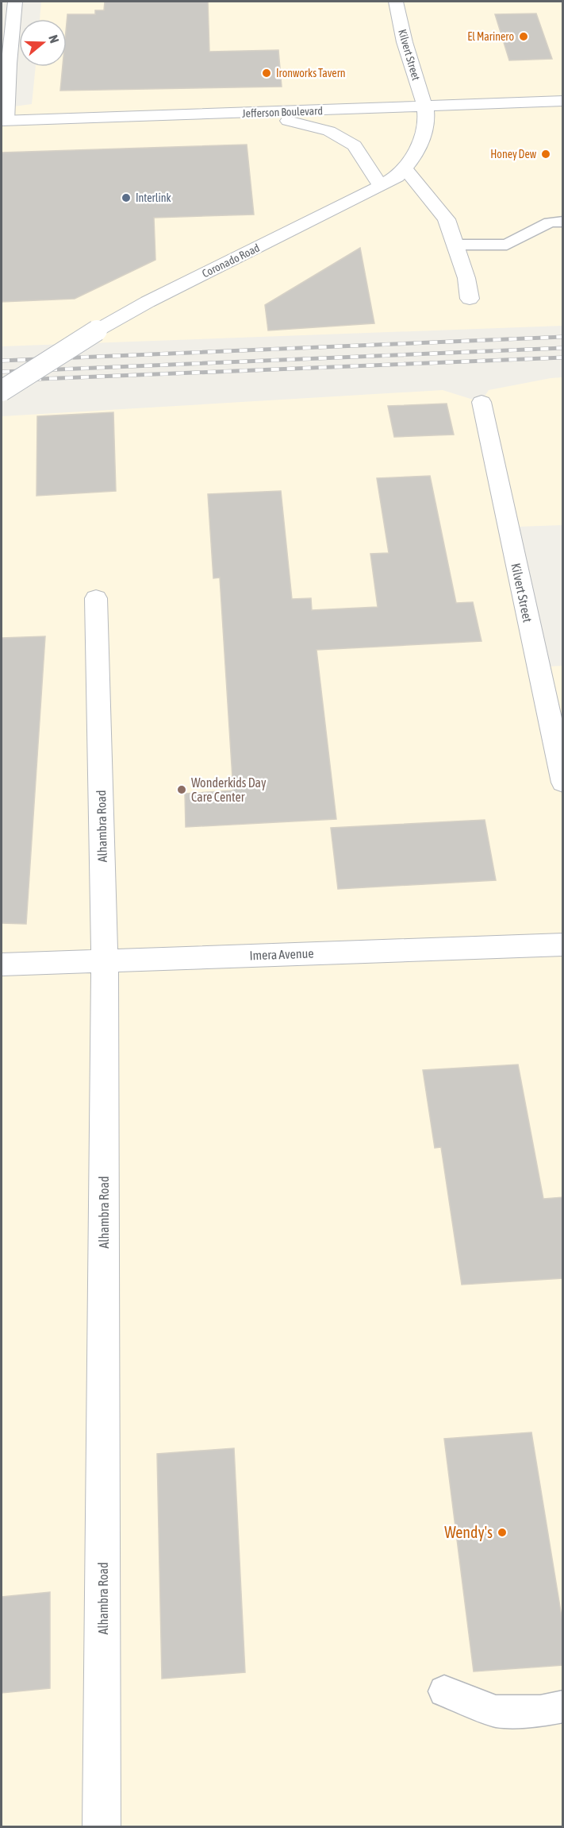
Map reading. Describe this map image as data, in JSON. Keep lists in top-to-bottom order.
{
  "streets": {
    "street": [
      "Kilvert Street",
      "Jefferson Boulevard",
      "Coronado Road",
      "Alhambra Road",
      "Imera Avenue"
    ]
  },
  "crossings": [
    ["Kilvert Street", "Jefferson Boulevard"],
    ["Kilvert Street", "Coronado Road"],
    ["Jefferson Boulevard", "Coronado Road"],
    ["Alhambra Road", "Imera Avenue"]
  ],
  "places": [
    "El Marinero",
    "Ironworks Tavern",
    "Honey Dew",
    "Interlink",
    "Wonderkids Day Care Center",
    "Wendy's"
  ],
  "north": "right"
}
